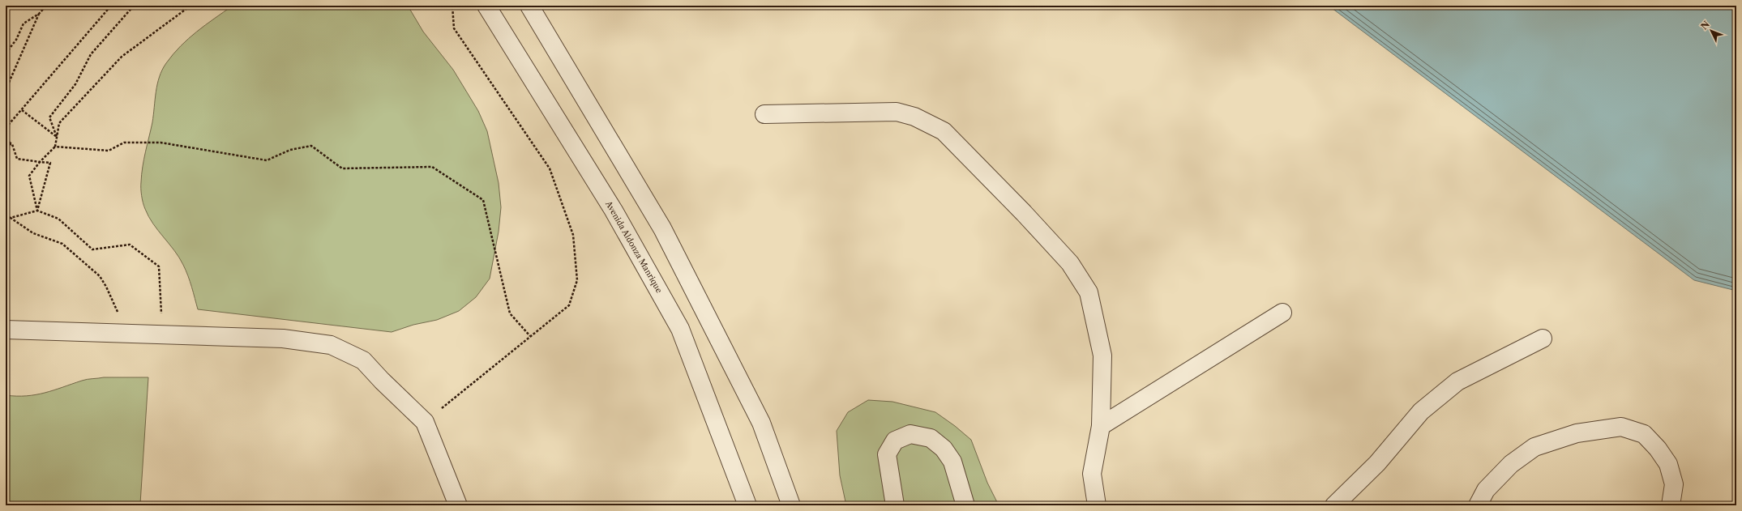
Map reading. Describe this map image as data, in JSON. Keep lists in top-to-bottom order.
{
  "streets": {
    "street": ["Avenida Aldonza Manrique"]
  },
  "north": "top left"
}
